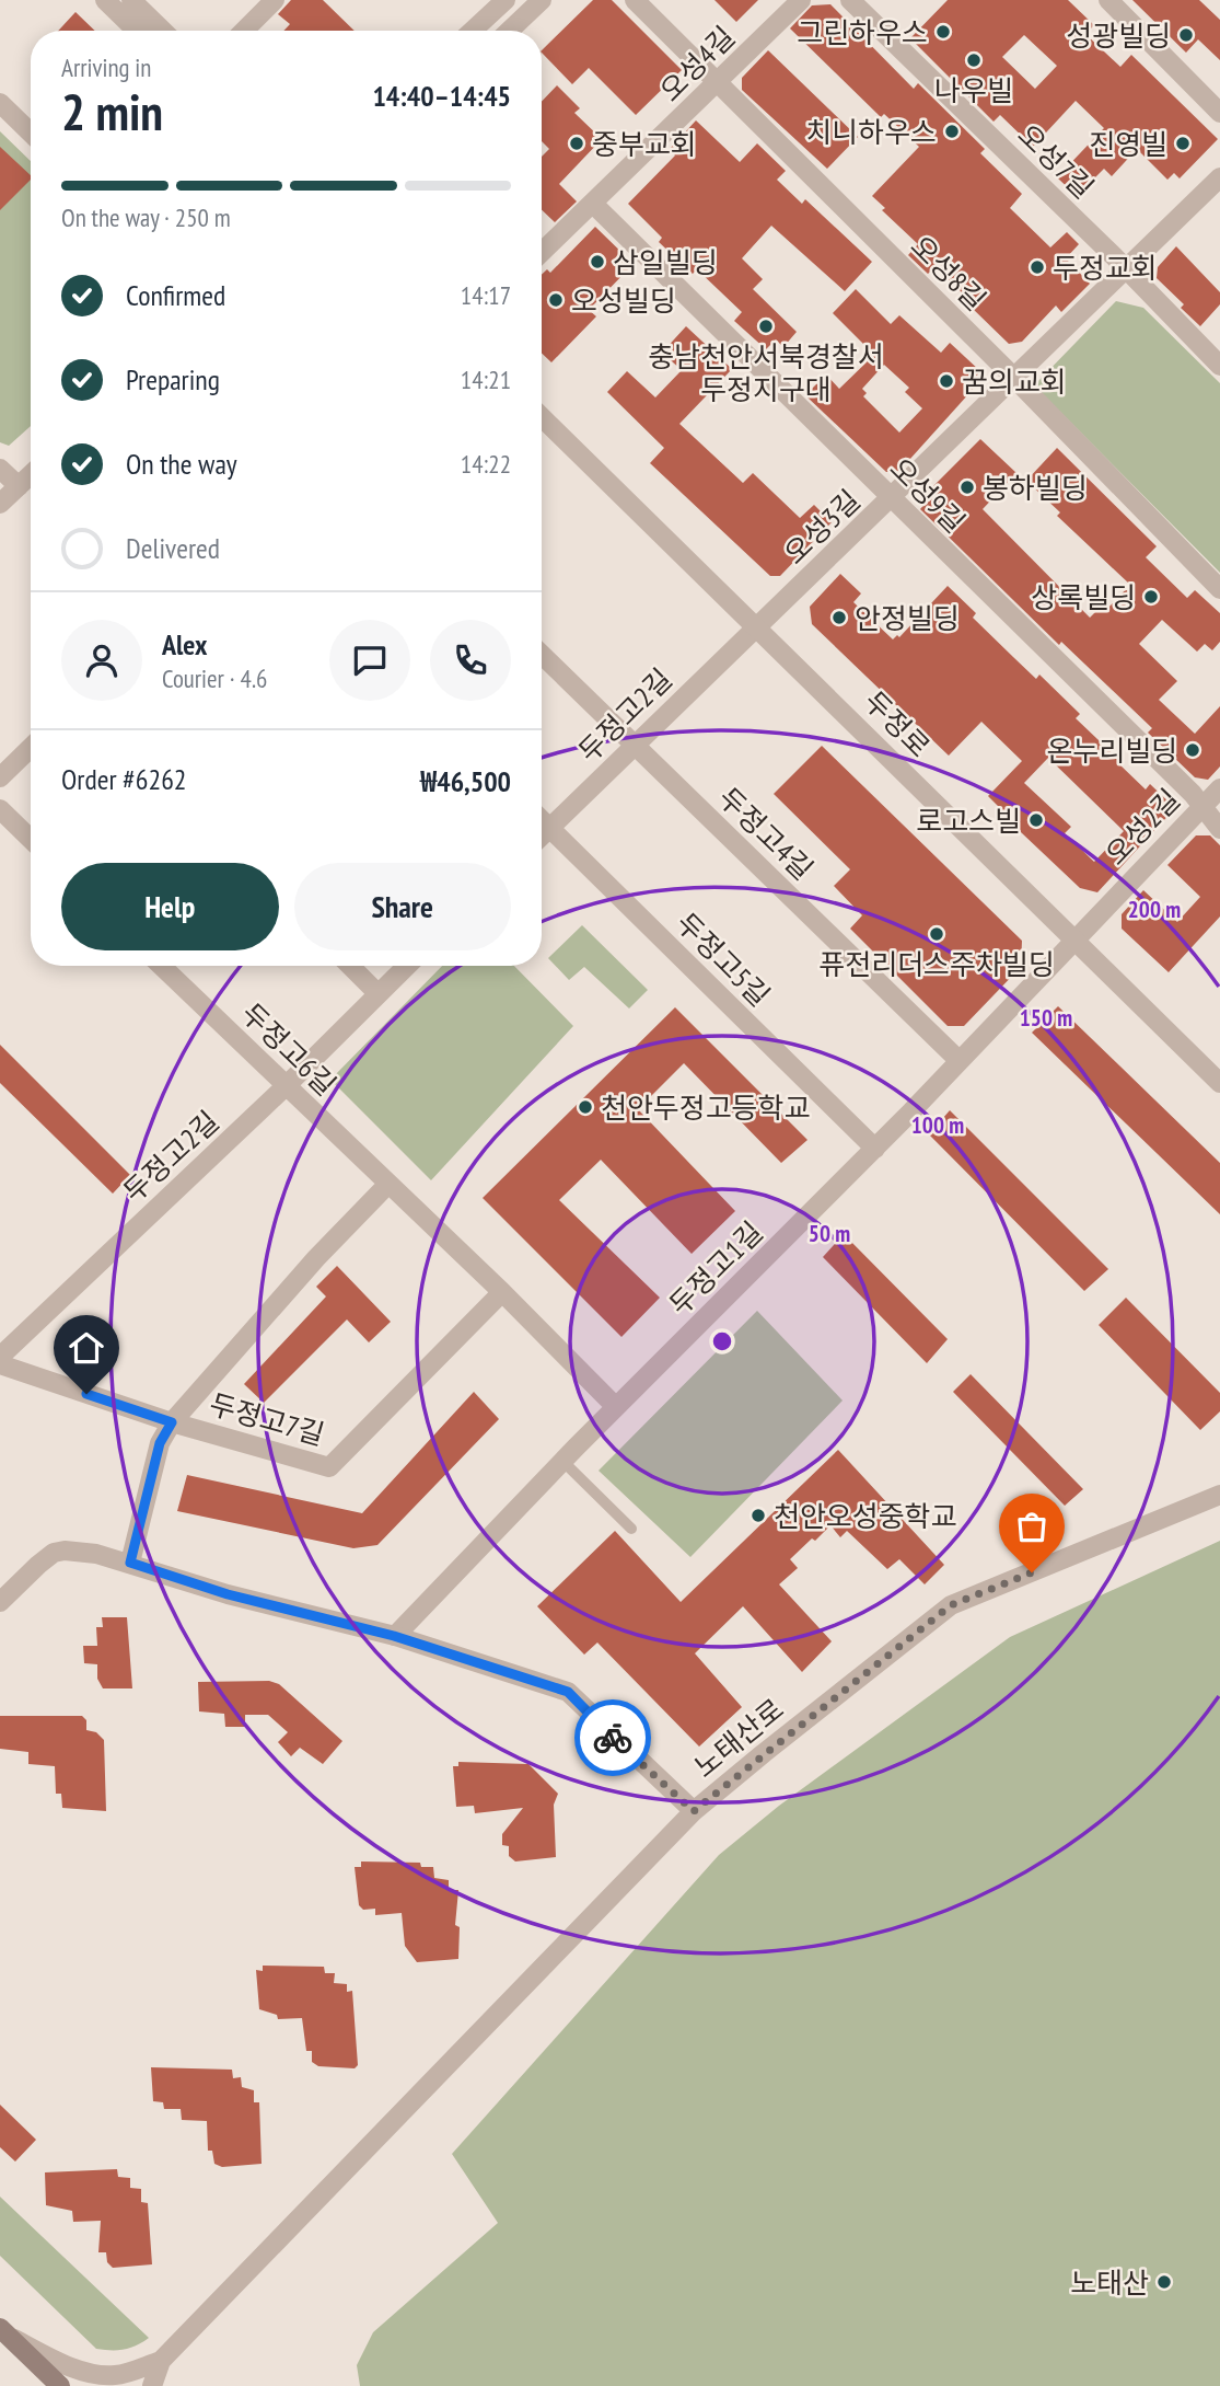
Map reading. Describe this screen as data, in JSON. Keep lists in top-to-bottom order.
{
  "streets": {
    "street": [
      "오성4길",
      "오성7길",
      "오성8길",
      "오성9길",
      "오성3길",
      "두정고2길",
      "두정로",
      "오성2길",
      "두정고4길",
      "두정고5길",
      "두정고6길",
      "두정고1길",
      "두정고7길",
      "노태산로"
    ]
  },
  "crossings": [
    ["오성4길", "오성8길"],
    ["오성4길", "오성9길"],
    ["오성7길", "오성3길"],
    ["오성8길", "오성3길"],
    ["오성9길", "오성3길"],
    ["오성9길", "오성2길"],
    ["오성3길", "두정고2길"],
    ["오성3길", "두정로"],
    ["두정고2길", "두정로"],
    ["두정고2길", "두정고4길"],
    ["두정고2길", "두정고5길"],
    ["두정고2길", "두정고6길"],
    ["두정로", "오성2길"],
    ["두정로", "두정고1길"],
    ["오성2길", "두정고1길"],
    ["두정고4길", "두정고1길"],
    ["두정고5길", "두정고1길"],
    ["두정고6길", "두정고1길"],
    ["두정고6길", "두정고7길"],
    ["두정고1길", "노태산로"]
  ],
  "places": [
    "그린하우스",
    "성광빌딩",
    "나우빌",
    "치니하우스",
    "중부교회",
    "진영빌",
    "삼일빌딩",
    "두정교회",
    "오성빌딩",
    "충남천안서북경찰서 두정지구대",
    "꿈의교회",
    "봉하빌딩",
    "상록빌딩",
    "안정빌딩",
    "온누리빌딩",
    "로고스빌",
    "퓨전리더스주차빌딩",
    "천안두정고등학교",
    "천안오성중학교",
    "노태산"
  ],
  "page": {
    "heading": ["2 min", "Arriving in", "14:40–14:45"],
    "panel": [
      "Alex",
      "Courier · 4.6",
      "Order #6262",
      "₩46,500"
    ],
    "bar": "On the way · 250 m",
    "list": [
      ["Confirmed", "14:17"],
      ["Preparing", "14:21"],
      ["On the way", "14:22"],
      "Delivered"
    ],
    "buttons": ["Help", "Share"]
  },
  "rings": [
    "200 m",
    "150 m",
    "100 m",
    "50 m"
  ]
}
